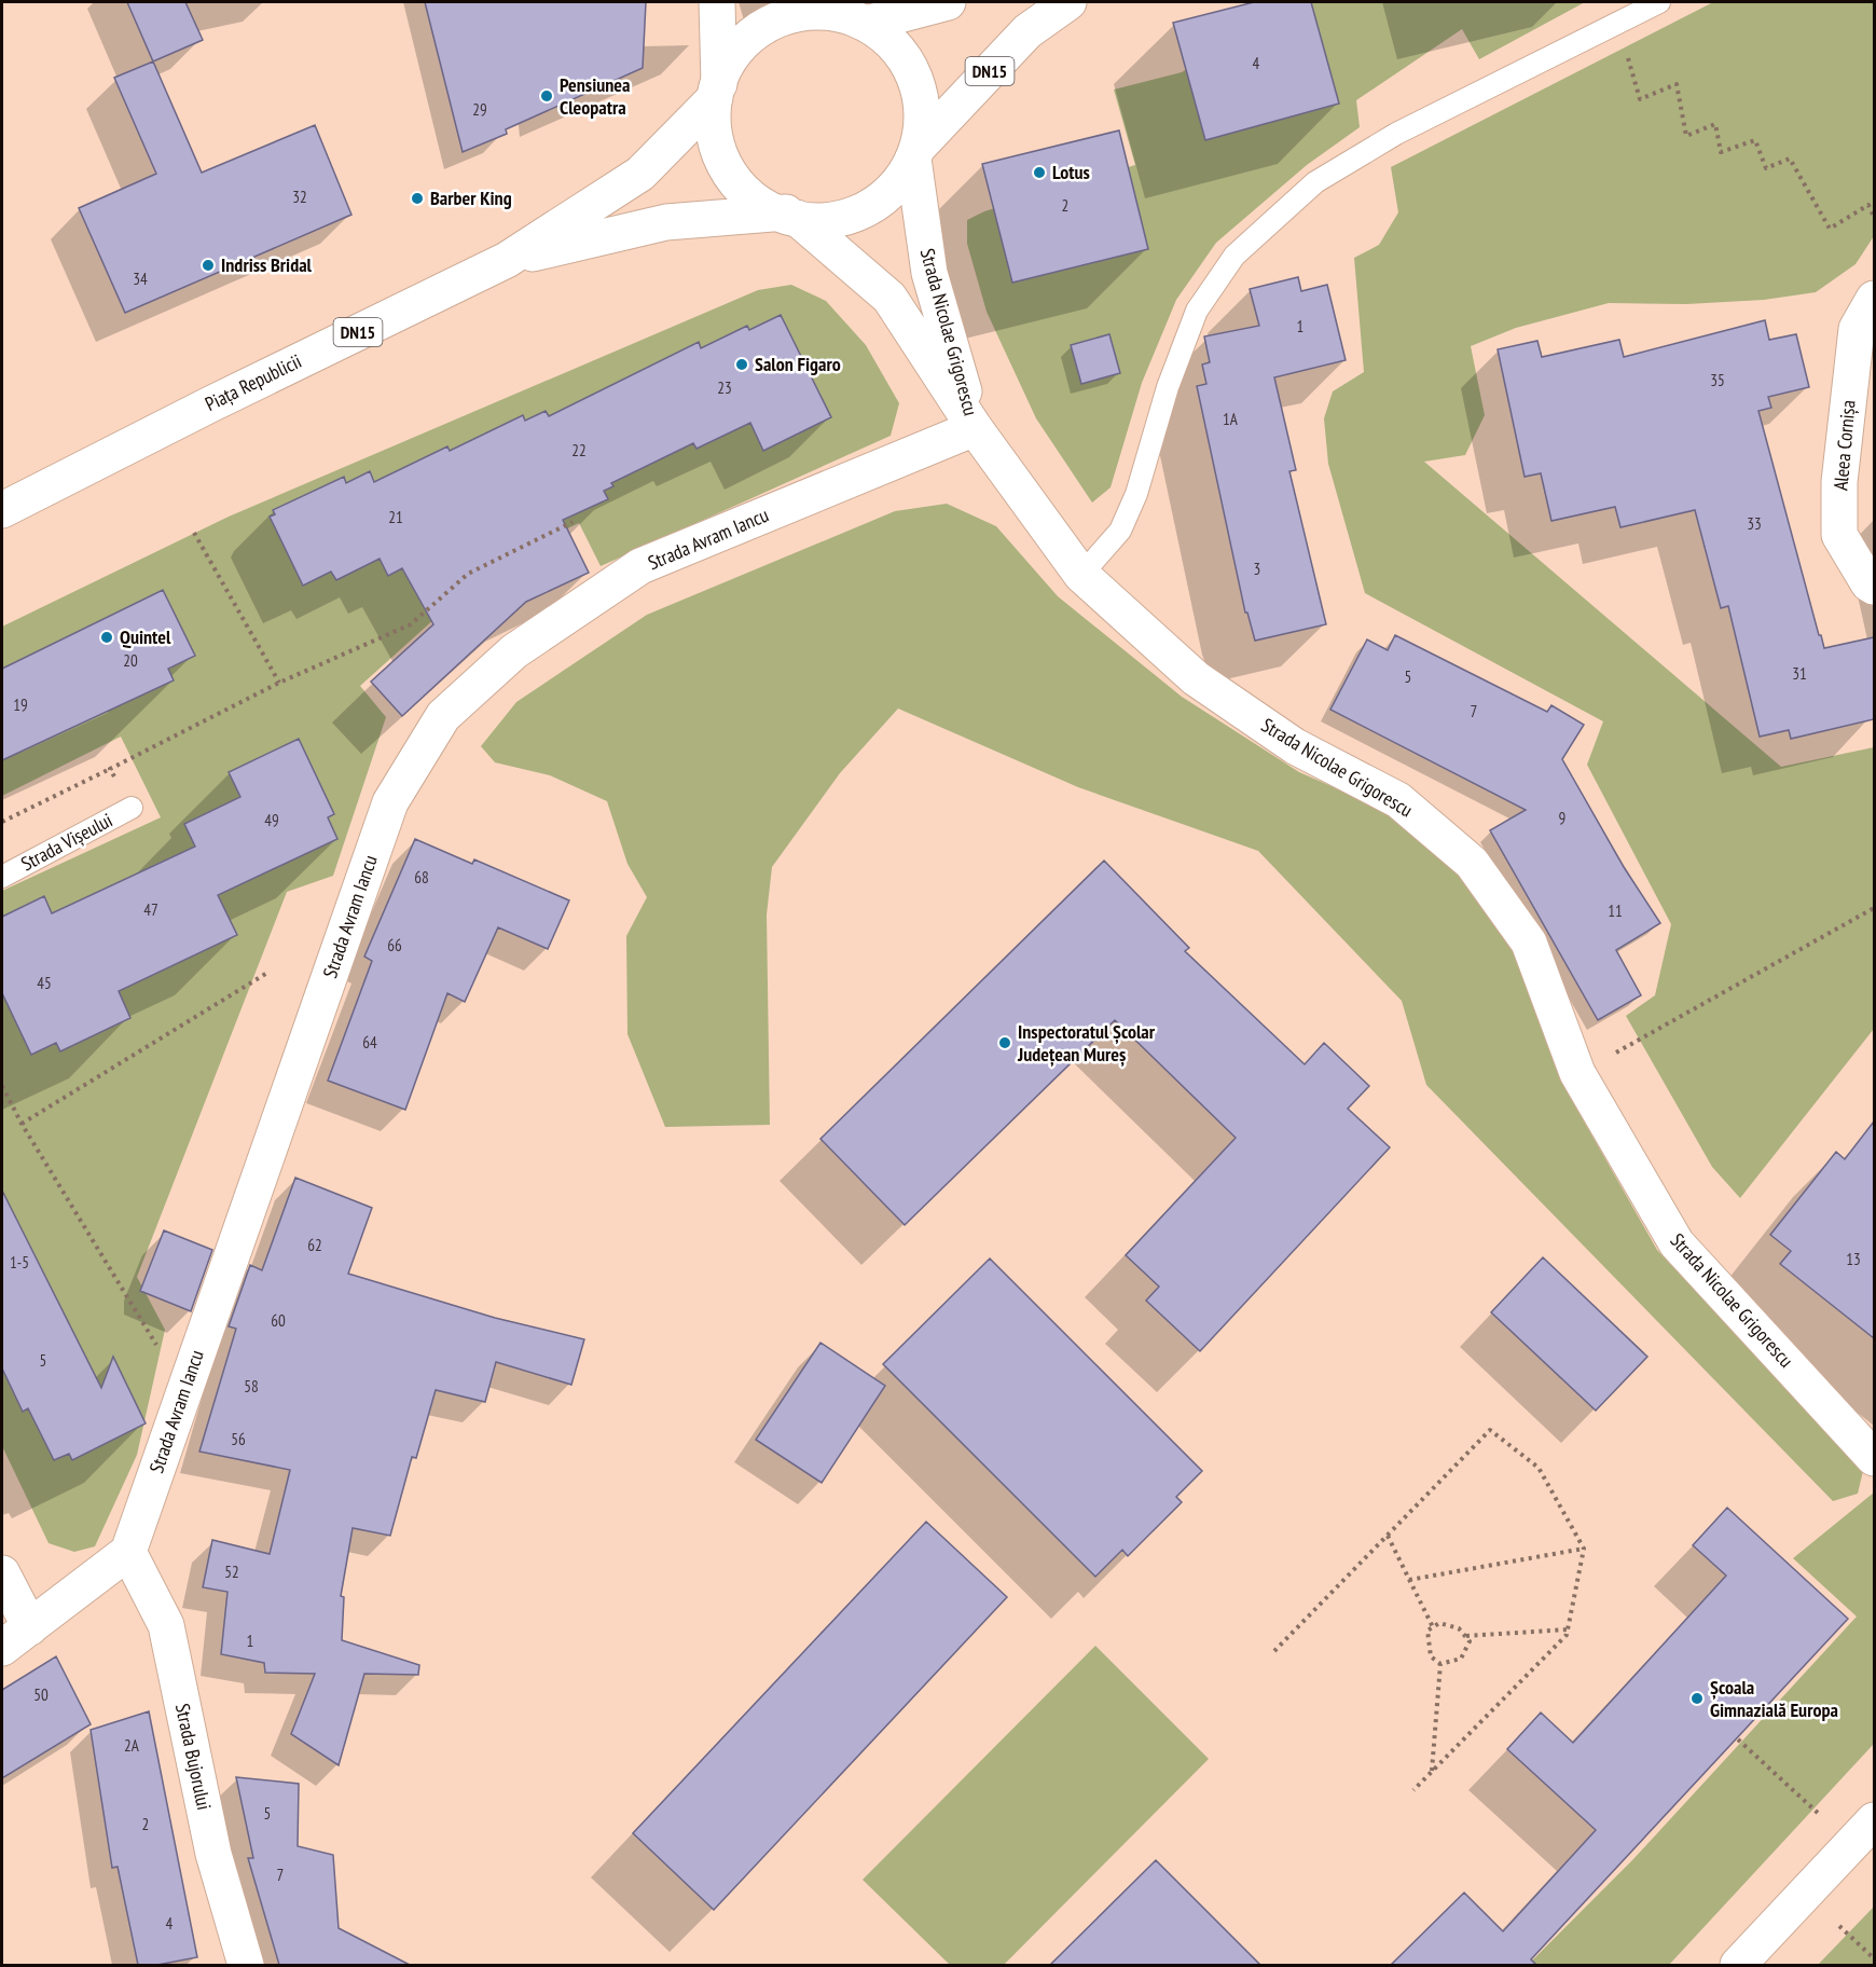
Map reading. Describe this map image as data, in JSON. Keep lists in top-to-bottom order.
{
  "streets": {
    "street": [
      "DN15",
      "Strada Nicolae Grigorescu",
      "Piața Republicii",
      "Aleea Cornișa",
      "Strada Avram Iancu",
      "Strada Bujorului"
    ],
    "lane": ["Strada Vișeului"]
  },
  "crossings": [
    ["DN15", "Strada Nicolae Grigorescu"],
    ["DN15", "Piața Republicii"],
    ["Strada Nicolae Grigorescu", "Piața Republicii"],
    ["Strada Nicolae Grigorescu", "Strada Avram Iancu"],
    ["Strada Avram Iancu", "Strada Bujorului"]
  ],
  "places": [
    "Pensiunea Cleopatra",
    "Lotus",
    "Barber King",
    "Indriss Bridal",
    "Salon Figaro",
    "Quintel",
    "Inspectoratul Școlar Județean Mureș",
    "Școala Gimnazială Europa"
  ],
  "house_numbers": [
    "4",
    "29",
    "32",
    "2",
    "34",
    "1",
    "35",
    "23",
    "1A",
    "22",
    "21",
    "33",
    "3",
    "20",
    "31",
    "5",
    "19",
    "7",
    "9",
    "49",
    "68",
    "47",
    "11",
    "66",
    "45",
    "64",
    "62",
    "13",
    "1-5",
    "60",
    "5",
    "58",
    "56",
    "52",
    "1",
    "50",
    "2A",
    "5",
    "2",
    "7",
    "4"
  ]
}
